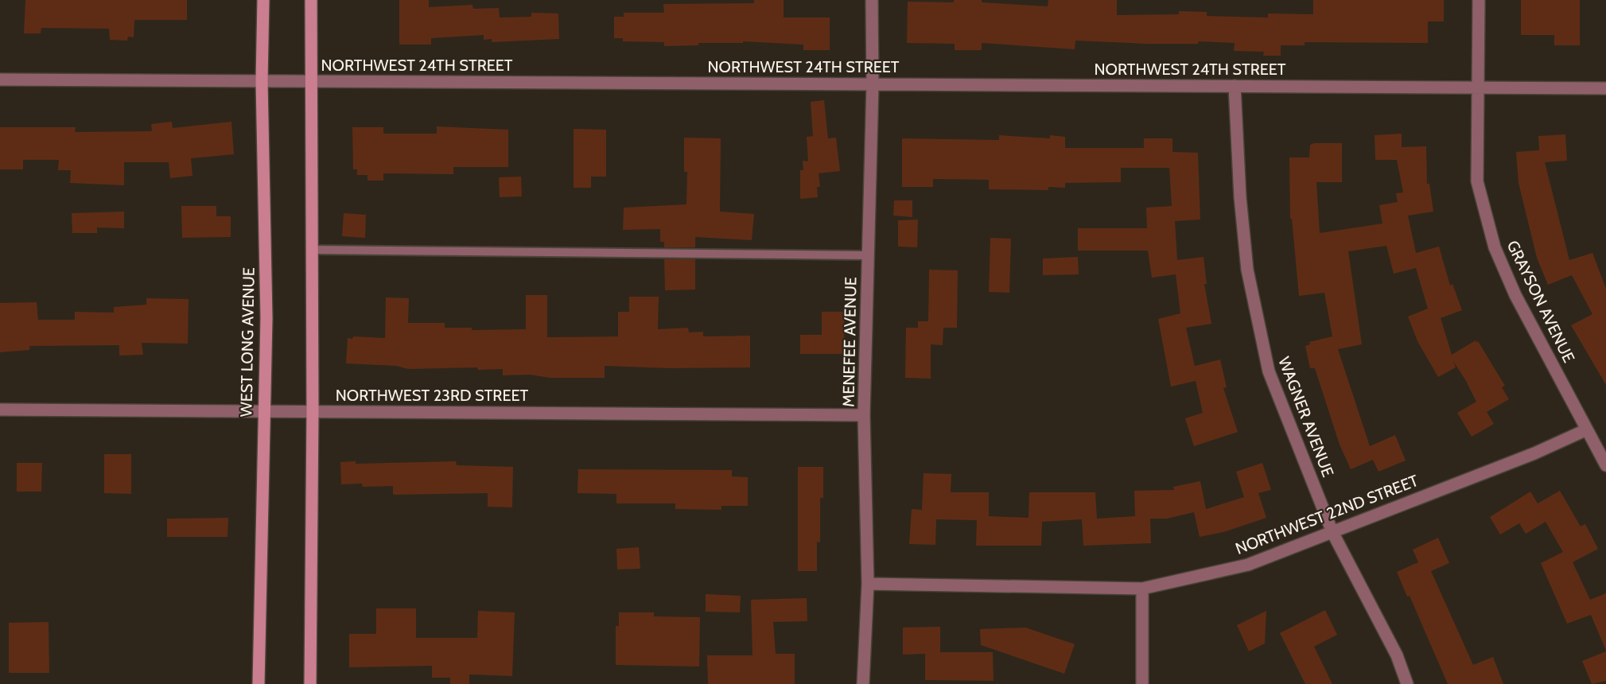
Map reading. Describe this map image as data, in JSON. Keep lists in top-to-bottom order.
{
  "streets": {
    "main road": ["WEST LONG AVENUE"],
    "street": [
      "NORTHWEST 24TH STREET",
      "GRAYSON AVENUE",
      "MENEFEE AVENUE",
      "NORTHWEST 23RD STREET",
      "WAGNER AVENUE",
      "NORTHWEST 22ND STREET"
    ]
  },
  "crossings": [
    ["NORTHWEST 24TH STREET", "GRAYSON AVENUE"],
    ["NORTHWEST 24TH STREET", "WEST LONG AVENUE"],
    ["NORTHWEST 24TH STREET", "MENEFEE AVENUE"],
    ["NORTHWEST 24TH STREET", "WAGNER AVENUE"],
    ["GRAYSON AVENUE", "NORTHWEST 22ND STREET"],
    ["WEST LONG AVENUE", "NORTHWEST 23RD STREET"],
    ["MENEFEE AVENUE", "NORTHWEST 23RD STREET"],
    ["MENEFEE AVENUE", "NORTHWEST 22ND STREET"],
    ["WAGNER AVENUE", "NORTHWEST 22ND STREET"]
  ]
}
